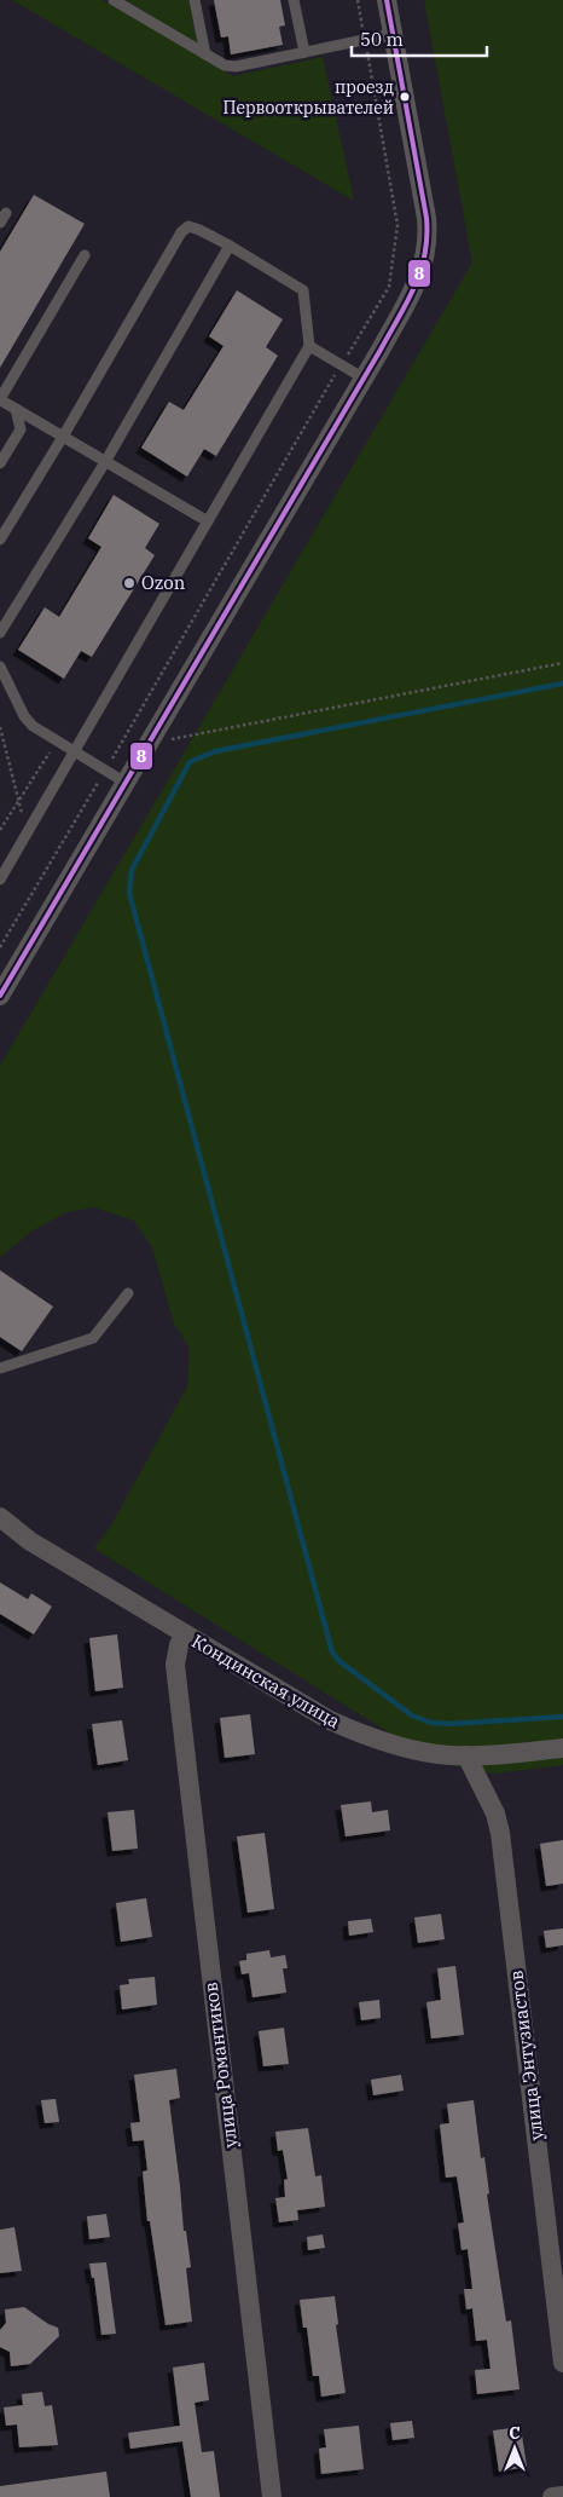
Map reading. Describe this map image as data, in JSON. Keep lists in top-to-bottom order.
{
  "streets": {
    "street": ["Кондинская улица", "улица Энтузиастов", "улица Романтиков"]
  },
  "crossings": [
    ["Кондинская улица", "улица Энтузиастов"],
    ["Кондинская улица", "улица Романтиков"]
  ],
  "places": ["проезд Первооткрывателей", "Ozon"],
  "lines": ["transit line 8"],
  "scale_bar": "50 m",
  "north": "top"
}
